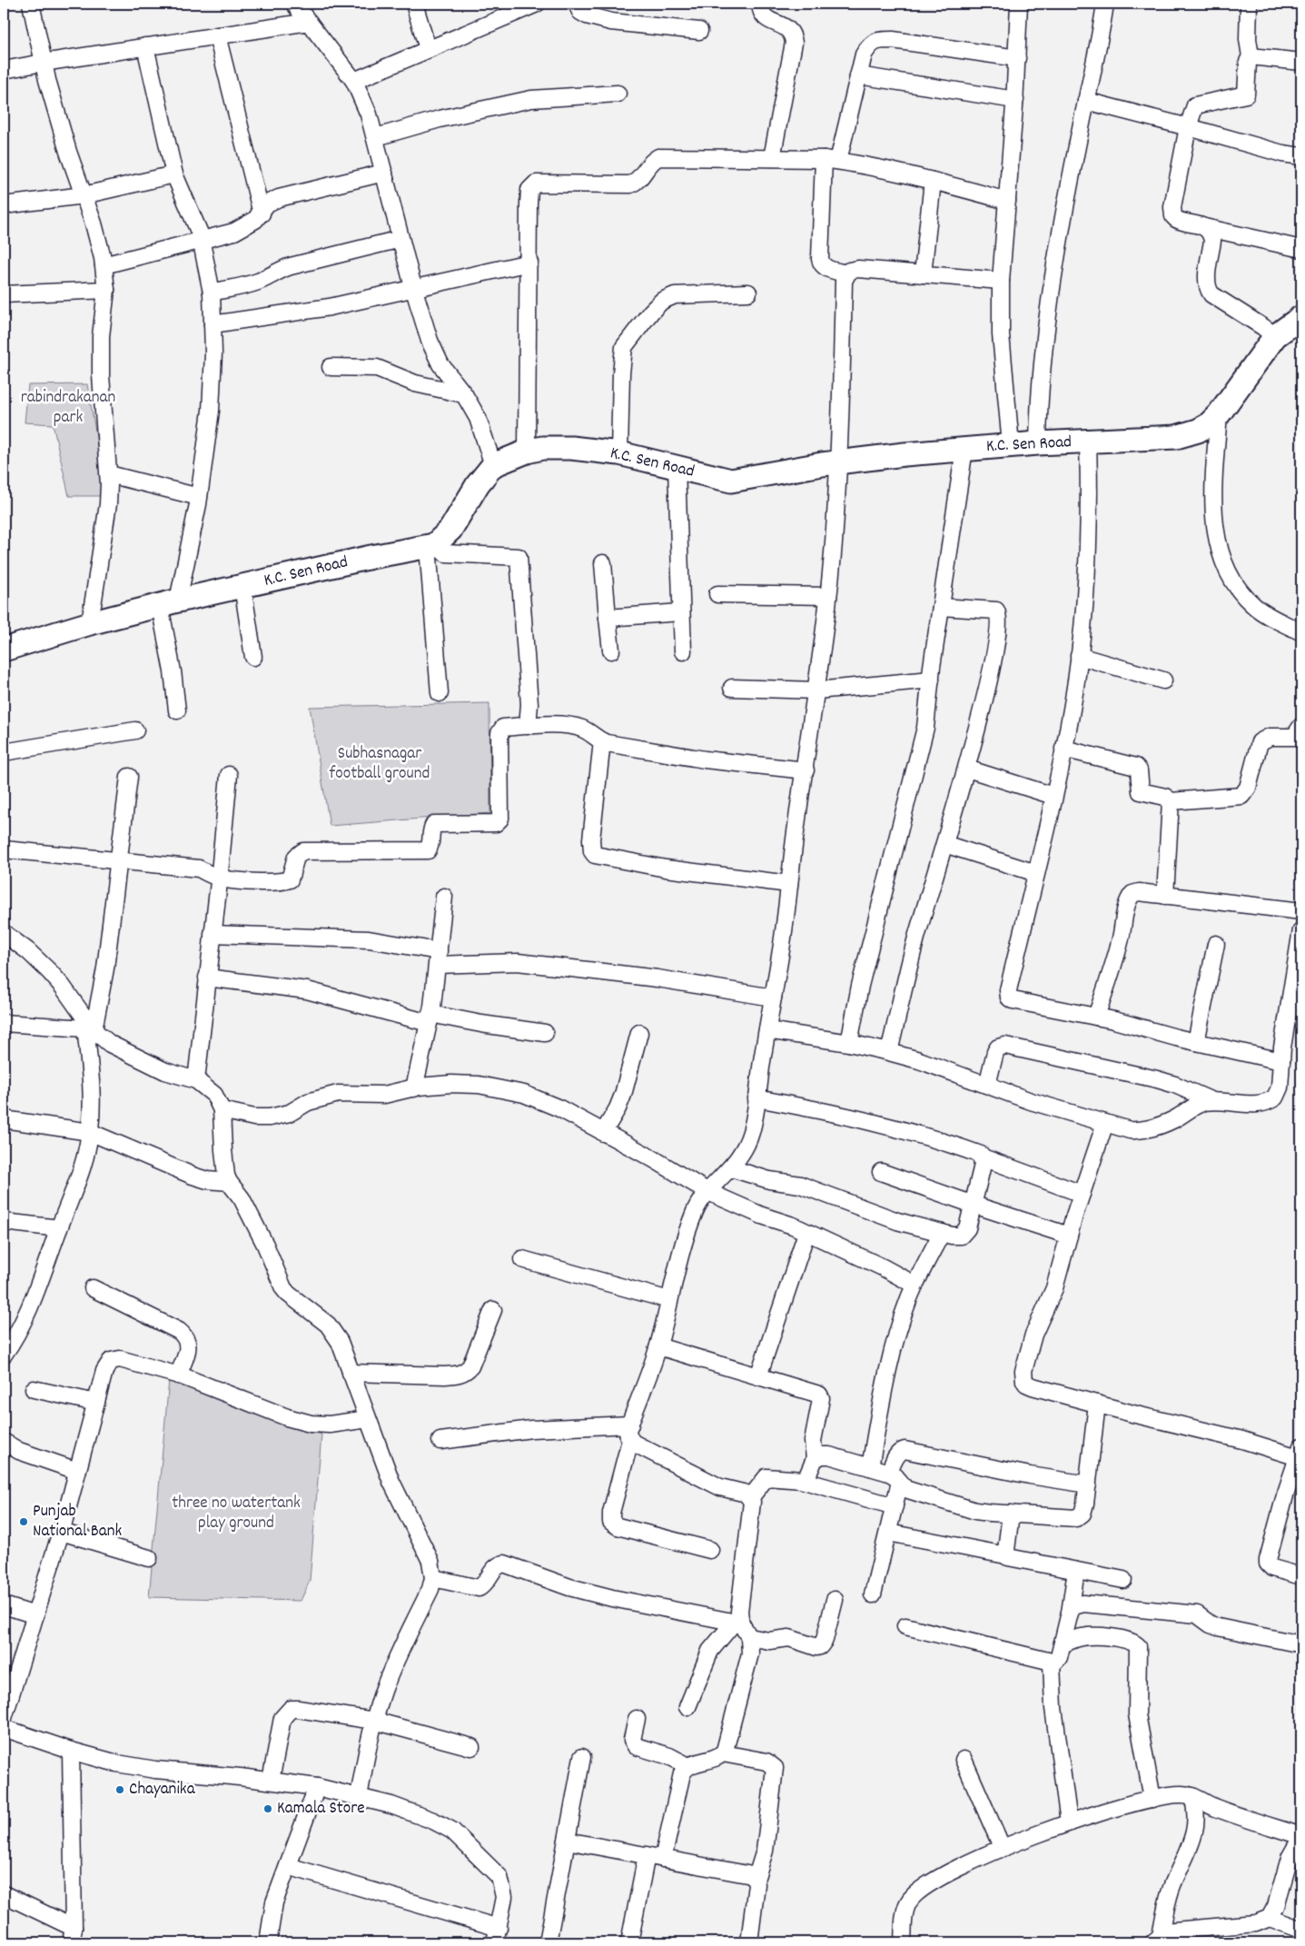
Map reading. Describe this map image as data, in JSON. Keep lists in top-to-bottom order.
{
  "streets": {
    "street": ["K.C. Sen Road"]
  },
  "parks": ["rabindrakanan park", "Subhasnagar football ground", "three no watertank play ground"],
  "places": ["Punjab National Bank", "Chayanika", "Kamala Store"]
}
